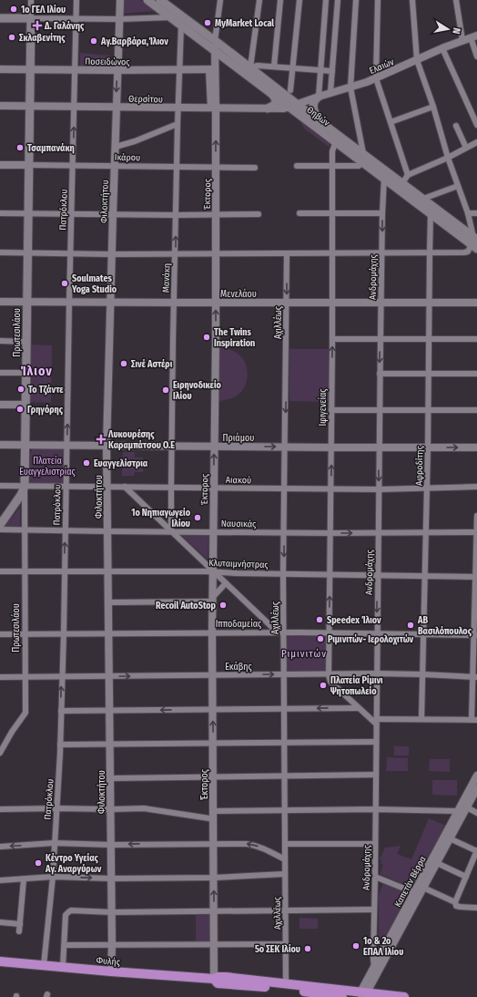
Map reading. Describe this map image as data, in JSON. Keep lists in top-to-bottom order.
{
  "streets": {
    "main road": ["Θηβών", "Πρωτεσιλάου", "Φυλής"],
    "street": [
      "Ποσειδώνος",
      "Ελαιών",
      "Θερσίτου",
      "Ικάρου",
      "Έκτορος",
      "Φιλοκτήτου",
      "Πατρόκλου",
      "Ανδρομάχης",
      "Μανάκη",
      "Μενελάου",
      "Αχιλλέως",
      "Ιφιγενείας",
      "Πριάμου",
      "Αφροδίτης",
      "Αιακού",
      "Ναυσικάς",
      "Κλυταιμνήστρας",
      "Ιπποδαμείας",
      "Εκάβης",
      "Καπετάν Βέρρα"
    ]
  },
  "crossings": [
    ["Ποσειδώνος", "Έκτορος"],
    ["Ποσειδώνος", "Φιλοκτήτου"],
    ["Ποσειδώνος", "Πατρόκλου"],
    ["Ποσειδώνος", "Μανάκη"],
    ["Ποσειδώνος", "Πρωτεσιλάου"],
    ["Ελαιών", "Θερσίτου"],
    ["Ελαιών", "Θηβών"],
    ["Θερσίτου", "Θηβών"],
    ["Θερσίτου", "Έκτορος"],
    ["Θερσίτου", "Φιλοκτήτου"],
    ["Θερσίτου", "Πατρόκλου"],
    ["Θερσίτου", "Μανάκη"],
    ["Θερσίτου", "Πρωτεσιλάου"],
    ["Θηβών", "Έκτορος"],
    ["Θηβών", "Ανδρομάχης"],
    ["Θηβών", "Μανάκη"],
    ["Θηβών", "Ιφιγενείας"],
    ["Θηβών", "Αφροδίτης"],
    ["Ικάρου", "Έκτορος"],
    ["Ικάρου", "Φιλοκτήτου"],
    ["Ικάρου", "Πατρόκλου"],
    ["Ικάρου", "Μανάκη"],
    ["Ικάρου", "Πρωτεσιλάου"],
    ["Έκτορος", "Μενελάου"],
    ["Έκτορος", "Πριάμου"],
    ["Έκτορος", "Αιακού"],
    ["Έκτορος", "Ναυσικάς"],
    ["Έκτορος", "Κλυταιμνήστρας"],
    ["Έκτορος", "Ιπποδαμείας"],
    ["Έκτορος", "Εκάβης"],
    ["Έκτορος", "Φυλής"],
    ["Φιλοκτήτου", "Μενελάου"],
    ["Φιλοκτήτου", "Πριάμου"],
    ["Φιλοκτήτου", "Αιακού"],
    ["Φιλοκτήτου", "Ναυσικάς"],
    ["Φιλοκτήτου", "Κλυταιμνήστρας"],
    ["Φιλοκτήτου", "Ιπποδαμείας"],
    ["Φιλοκτήτου", "Εκάβης"],
    ["Φιλοκτήτου", "Φυλής"],
    ["Πατρόκλου", "Μενελάου"],
    ["Πατρόκλου", "Πριάμου"],
    ["Πατρόκλου", "Αιακού"],
    ["Πατρόκλου", "Ναυσικάς"],
    ["Πατρόκλου", "Κλυταιμνήστρας"],
    ["Πατρόκλου", "Ιπποδαμείας"],
    ["Πατρόκλου", "Εκάβης"],
    ["Πατρόκλου", "Φυλής"],
    ["Ανδρομάχης", "Μενελάου"],
    ["Ανδρομάχης", "Πριάμου"],
    ["Ανδρομάχης", "Αιακού"],
    ["Ανδρομάχης", "Ναυσικάς"],
    ["Ανδρομάχης", "Κλυταιμνήστρας"],
    ["Ανδρομάχης", "Ιπποδαμείας"],
    ["Ανδρομάχης", "Εκάβης"],
    ["Ανδρομάχης", "Καπετάν Βέρρα"],
    ["Μανάκη", "Μενελάου"],
    ["Μανάκη", "Πριάμου"],
    ["Μανάκη", "Αιακού"],
    ["Μανάκη", "Ναυσικάς"],
    ["Μενελάου", "Αχιλλέως"],
    ["Μενελάου", "Πρωτεσιλάου"],
    ["Μενελάου", "Ιφιγενείας"],
    ["Μενελάου", "Αφροδίτης"],
    ["Αχιλλέως", "Πριάμου"],
    ["Αχιλλέως", "Αιακού"],
    ["Αχιλλέως", "Ναυσικάς"],
    ["Αχιλλέως", "Κλυταιμνήστρας"],
    ["Αχιλλέως", "Ιπποδαμείας"],
    ["Αχιλλέως", "Εκάβης"],
    ["Αχιλλέως", "Φυλής"],
    ["Πρωτεσιλάου", "Πριάμου"],
    ["Πρωτεσιλάου", "Αιακού"],
    ["Πρωτεσιλάου", "Ναυσικάς"],
    ["Πρωτεσιλάου", "Κλυταιμνήστρας"],
    ["Πρωτεσιλάου", "Ιπποδαμείας"],
    ["Πρωτεσιλάου", "Εκάβης"],
    ["Ιφιγενείας", "Πριάμου"],
    ["Ιφιγενείας", "Αιακού"],
    ["Ιφιγενείας", "Ναυσικάς"],
    ["Ιφιγενείας", "Κλυταιμνήστρας"],
    ["Ιφιγενείας", "Ιπποδαμείας"],
    ["Ιφιγενείας", "Εκάβης"],
    ["Πριάμου", "Αφροδίτης"],
    ["Αφροδίτης", "Αιακού"],
    ["Αφροδίτης", "Ναυσικάς"],
    ["Αφροδίτης", "Κλυταιμνήστρας"],
    ["Αφροδίτης", "Ιπποδαμείας"],
    ["Αφροδίτης", "Εκάβης"],
    ["Καπετάν Βέρρα", "Φυλής"]
  ],
  "districts": ["Ίλιον", "Ριμινιτών"],
  "parks": ["Πλατεία Ευαγγελιστρίας"],
  "places": {
    "other": [
      "1ο ΓΕΛ Ιλίου",
      "MyMarket Local",
      "Σκλαβενίτης",
      "Αγ.Βαρβάρα,Ίλιον",
      "Τσαμπανάκη",
      "Soulmates Yoga Studio",
      "The Twins Inspiration",
      "Σινέ Αστέρι",
      "Το Τζάντε",
      "Ειρηνοδικείο Ιλίου",
      "Γρηγόρης",
      "Ευαγγελίστρια",
      "1ο Νηπιαγωγείο Ιλίου",
      "Recoil AutoStop",
      "Speedex Ίλιον",
      "ΑΒ Βασιλόπουλος",
      "Ριμινιτών- Ιερολοχιτών",
      "Πλατεία Ρίμινι Ψητοπωλείο",
      "Κέντρο Υγείας Αγ. Αναργύρων",
      "1ο & 2ο ΕΠΑΛ Ιλίου",
      "5ο ΣΕΚ Ιλίου"
    ],
    "health": ["Δ. Γαλάνης", "Λυκουρέσης Καραμπάτσου Ο.Ε"]
  },
  "north": "right"
}
